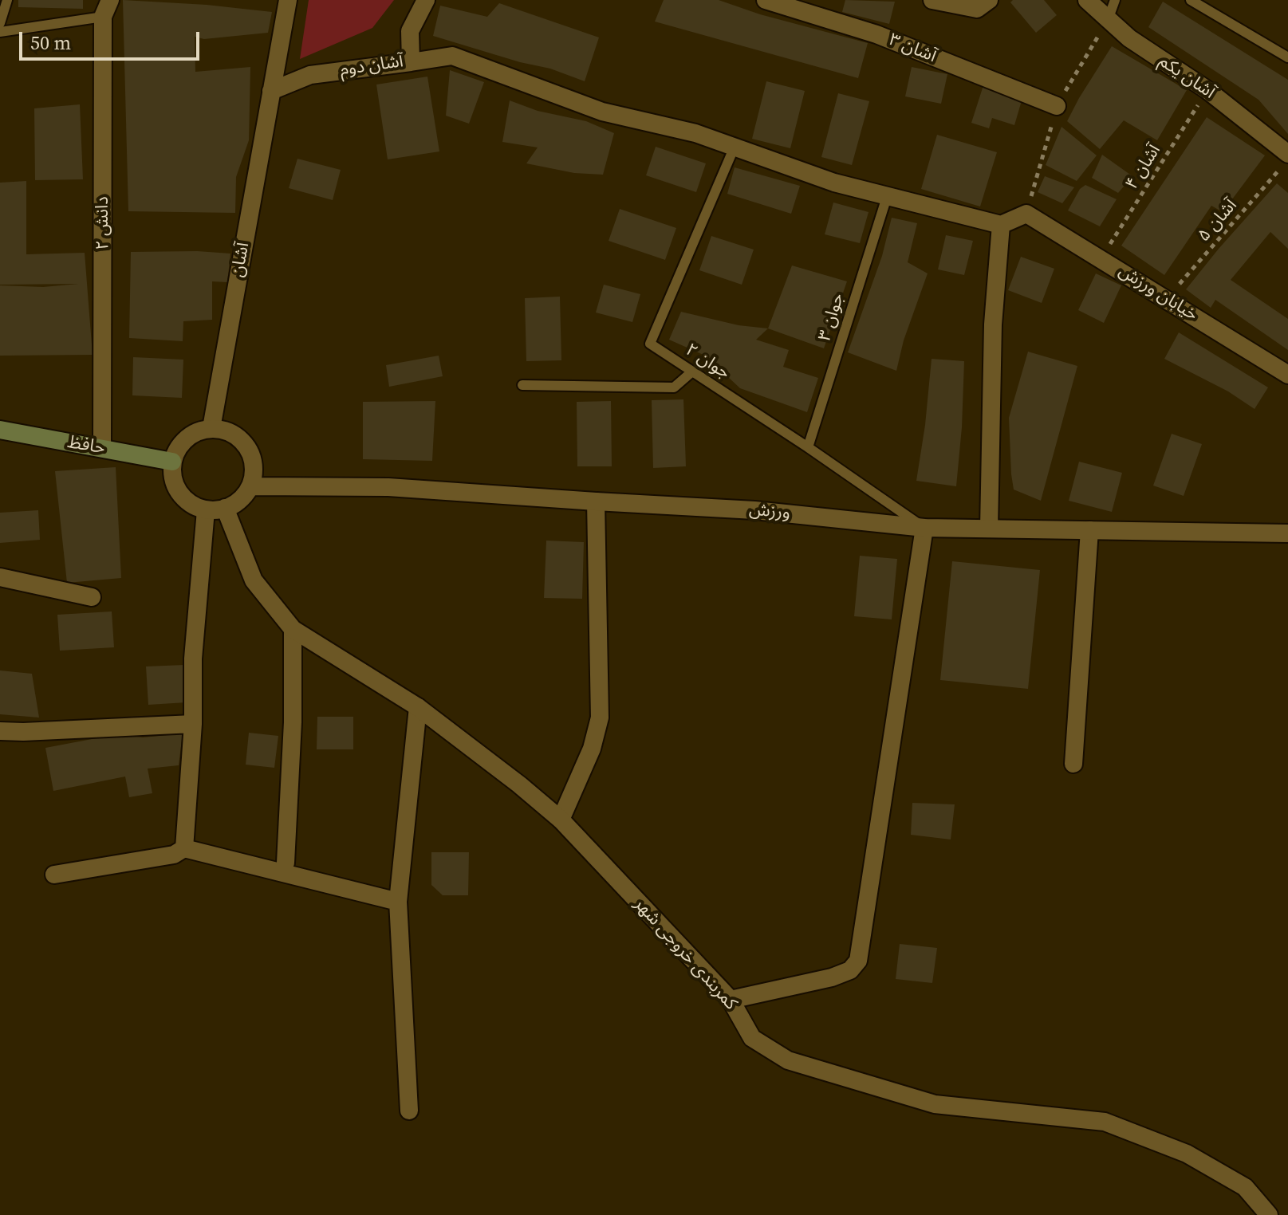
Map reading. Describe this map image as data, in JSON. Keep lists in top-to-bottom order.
{
  "streets": {
    "main road": ["حافظ"],
    "street": [
      "آشان ۳",
      "آشان دوم",
      "آشان یکم",
      "دانش ۲",
      "آشان",
      "خیابان ورزش",
      "ورزش",
      "کمربندی خروجی شهر"
    ],
    "lane": ["جوان ۳", "جوان ۲"],
    "path": ["آشان ۴", "آشان ۵"]
  },
  "crossings": [
    ["آشان دوم", "آشان"],
    ["آشان یکم", "آشان ۴"],
    ["آشان یکم", "آشان ۵"],
    ["آشان ۴", "خیابان ورزش"],
    ["آشان ۵", "خیابان ورزش"],
    ["دانش ۲", "حافظ"],
    ["آشان", "حافظ"],
    ["آشان", "ورزش"],
    ["آشان", "کمربندی خروجی شهر"],
    ["جوان ۳", "جوان ۲"],
    ["جوان ۲", "ورزش"],
    ["حافظ", "ورزش"],
    ["حافظ", "کمربندی خروجی شهر"],
    ["ورزش", "کمربندی خروجی شهر"]
  ],
  "scale_bar": "50 m"
}
